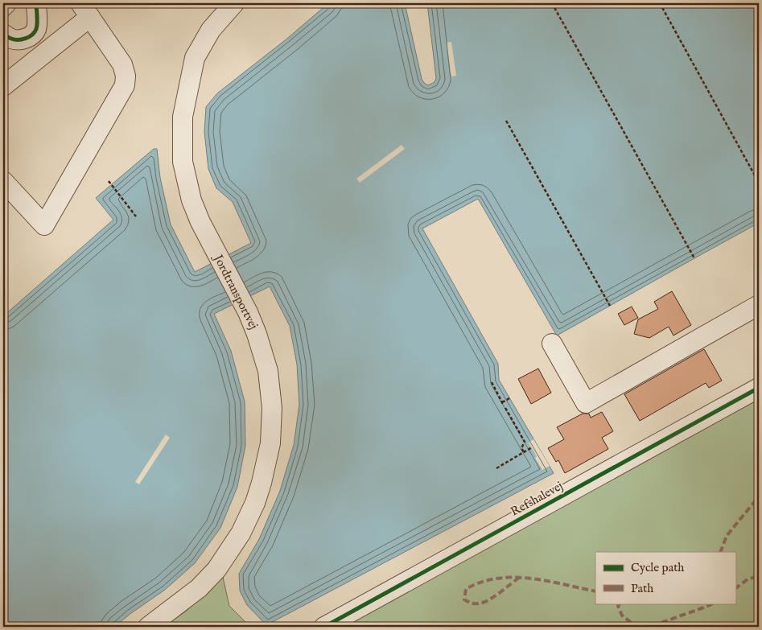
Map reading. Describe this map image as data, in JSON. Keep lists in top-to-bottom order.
{
  "streets": {
    "street": ["Jordtransportvej", "Refshalevej"]
  },
  "legend": ["Cycle path", "Path"]
}
